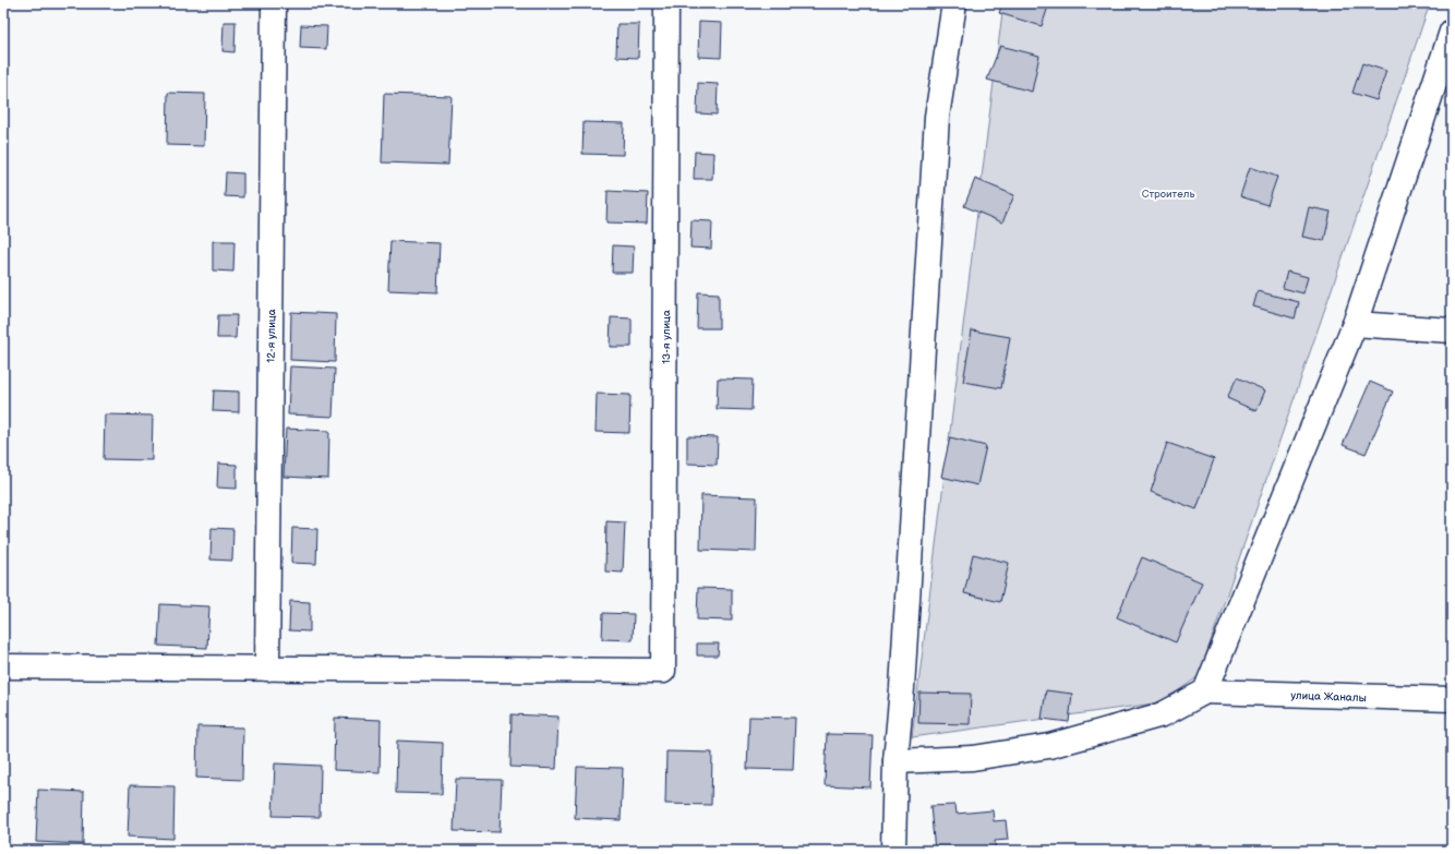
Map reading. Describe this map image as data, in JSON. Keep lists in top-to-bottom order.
{
  "streets": {
    "street": ["12-я улица", "13-я улица", "улица Жаналы"]
  },
  "crossings": [
    ["12-я улица", "13-я улица"]
  ],
  "parks": ["Строитель"]
}
